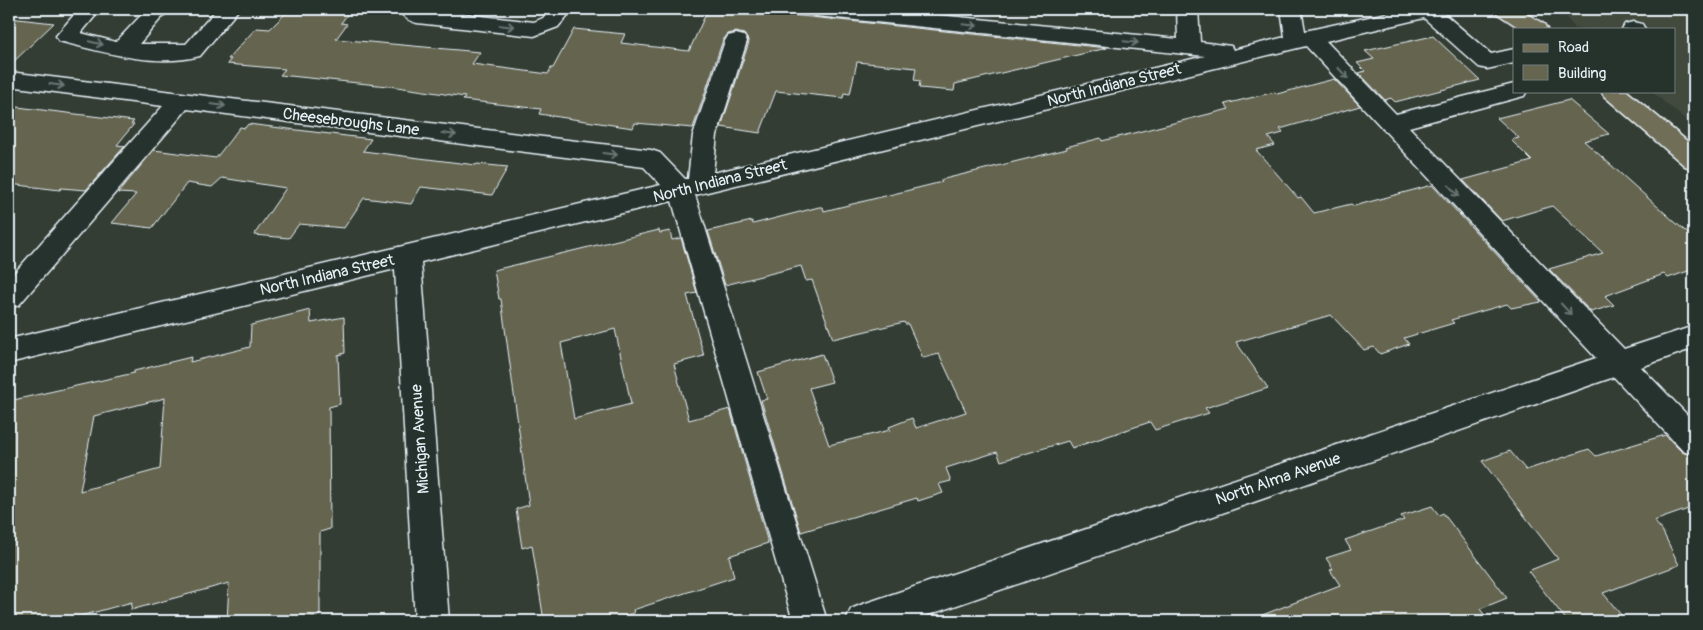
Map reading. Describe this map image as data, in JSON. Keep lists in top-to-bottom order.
{
  "streets": {
    "street": [
      "North Indiana Street",
      "Cheesebroughs Lane",
      "Michigan Avenue",
      "North Alma Avenue"
    ]
  },
  "crossings": [
    ["North Indiana Street", "Cheesebroughs Lane"],
    ["North Indiana Street", "Michigan Avenue"]
  ],
  "one_way": ["Cheesebroughs Lane"],
  "legend": ["Road", "Building"]
}
